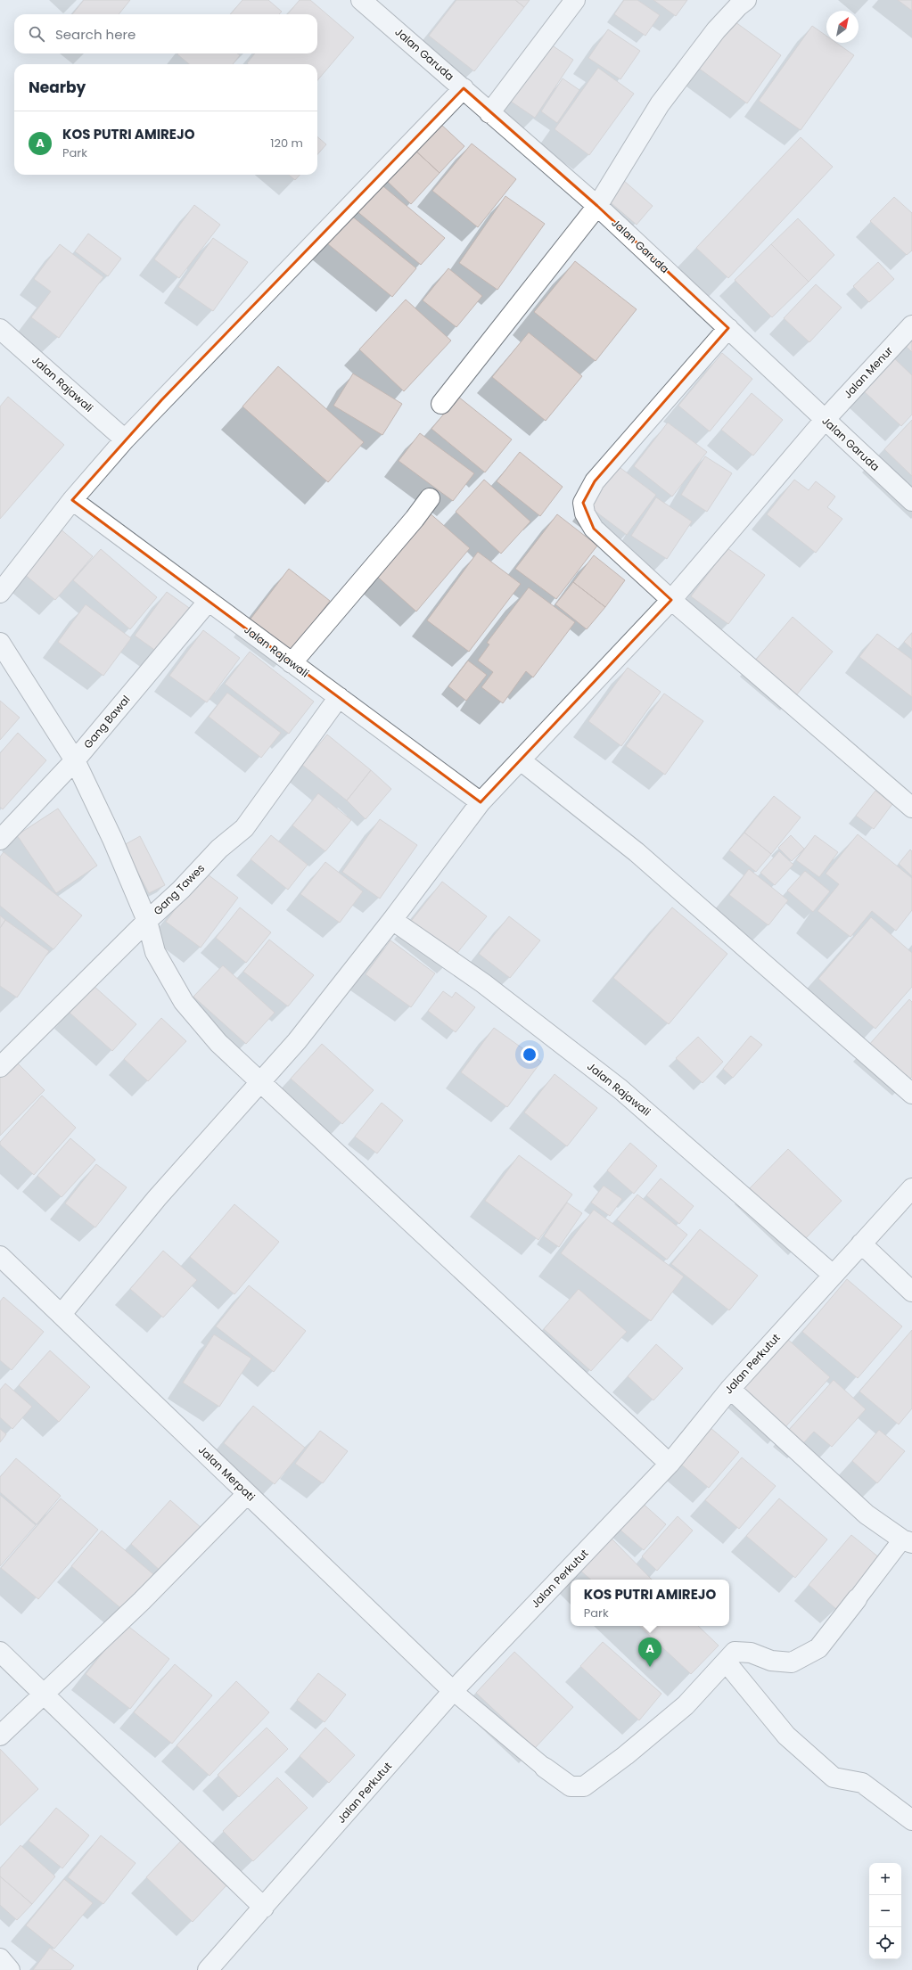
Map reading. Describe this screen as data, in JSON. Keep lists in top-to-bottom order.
{
  "streets": {
    "street": [
      "Jalan Garuda",
      "Jalan Menur",
      "Jalan Rajawali",
      "Gang Bawal",
      "Gang Tawes",
      "Jalan Perkutut",
      "Jalan Merpati"
    ]
  },
  "crossings": [
    ["Jalan Garuda", "Jalan Menur"],
    ["Jalan Menur", "Jalan Rajawali"],
    ["Jalan Menur", "Jalan Merpati"],
    ["Jalan Rajawali", "Gang Bawal"],
    ["Jalan Rajawali", "Gang Tawes"],
    ["Jalan Rajawali", "Jalan Perkutut"],
    ["Jalan Perkutut", "Jalan Merpati"]
  ],
  "north": "top right",
  "page": {
    "search": "Search here",
    "heading": "Nearby",
    "list": [
      {
        "mark": "A",
        "name": "KOS PUTRI AMIREJO",
        "note": "Park",
        "value": "120 m"
      }
    ],
    "popup": ["KOS PUTRI AMIREJO", "Park"],
    "pins": "A",
    "map_buttons": ["+", "−"]
  }
}
